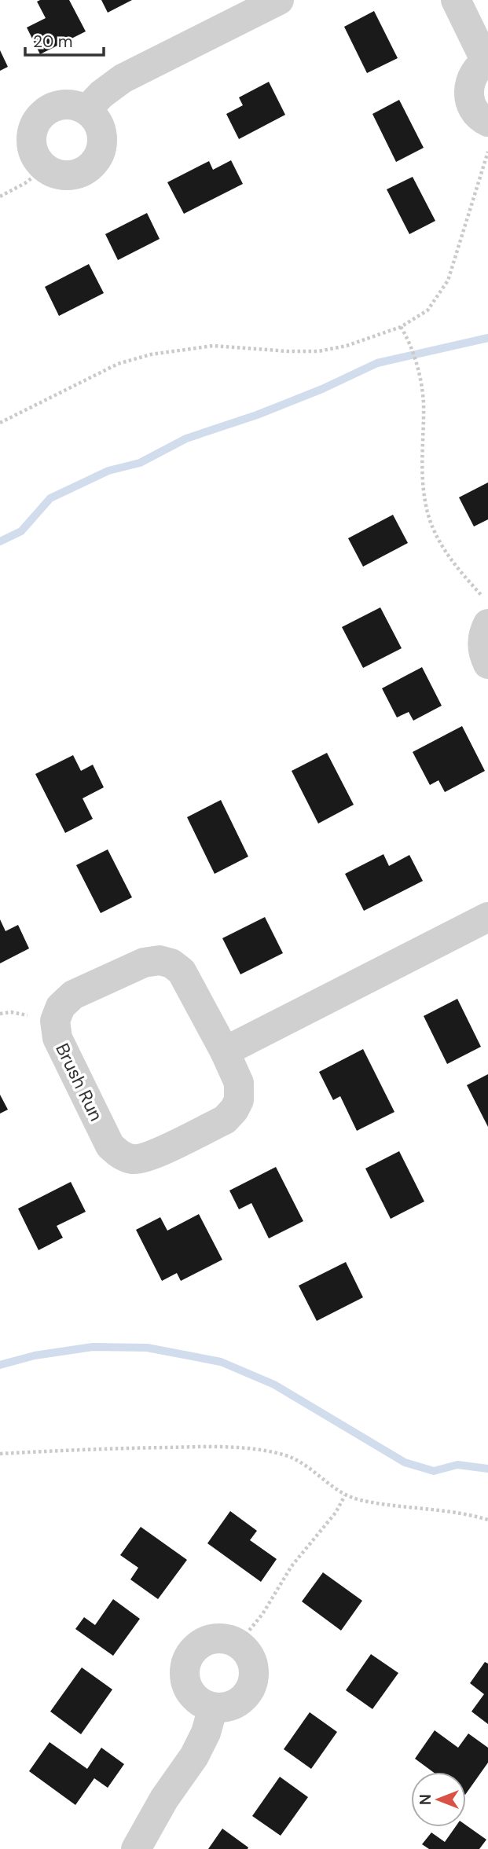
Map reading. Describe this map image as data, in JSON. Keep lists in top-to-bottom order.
{
  "streets": {
    "street": ["Brush Run"]
  },
  "scale_bar": "20 m",
  "north": "left"
}
